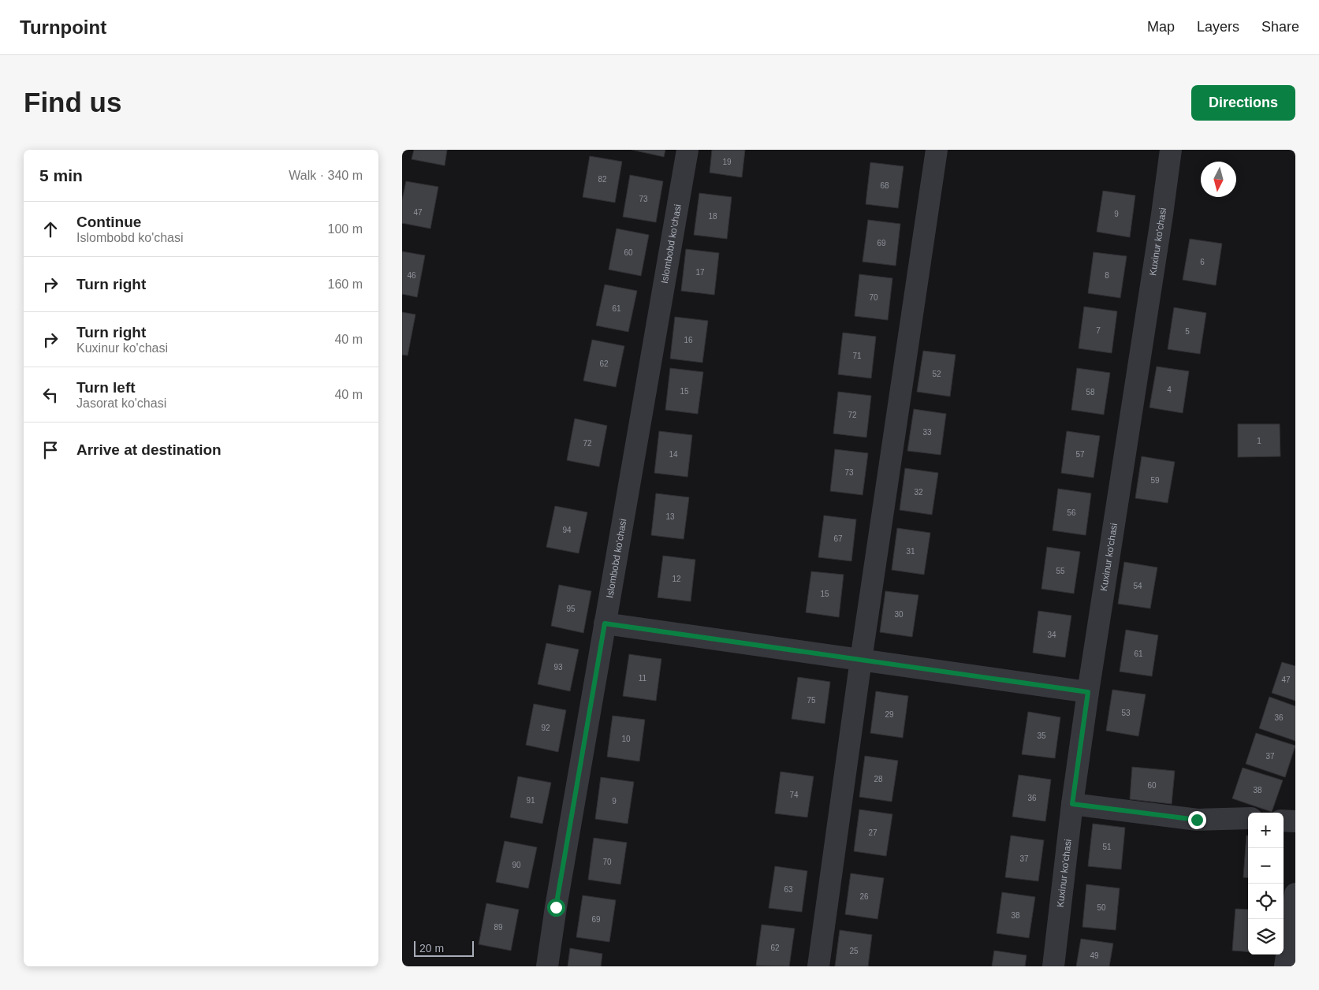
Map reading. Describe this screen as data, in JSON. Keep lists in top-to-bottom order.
{
  "streets": {
    "street": ["Kuxinur ko'chasi", "Islombobd ko'chasi"]
  },
  "house_numbers": [
    "19",
    "82",
    "68",
    "73",
    "47",
    "9",
    "18",
    "69",
    "60",
    "6",
    "17",
    "46",
    "8",
    "70",
    "61",
    "7",
    "5",
    "16",
    "71",
    "62",
    "52",
    "4",
    "15",
    "58",
    "72",
    "33",
    "1",
    "72",
    "14",
    "57",
    "73",
    "59",
    "32",
    "56",
    "13",
    "94",
    "67",
    "31",
    "55",
    "12",
    "54",
    "15",
    "95",
    "30",
    "34",
    "61",
    "93",
    "11",
    "47",
    "75",
    "53",
    "29",
    "36",
    "92",
    "35",
    "10",
    "37",
    "28",
    "60",
    "38",
    "74",
    "36",
    "91",
    "9",
    "27",
    "51",
    "37",
    "70",
    "90",
    "63",
    "26",
    "50",
    "38",
    "69",
    "89",
    "62",
    "25",
    "49"
  ],
  "scale_bar": "20 m",
  "north": "bottom",
  "page": {
    "header": "Turnpoint",
    "nav": ["Map", "Layers", "Share"],
    "buttons": "Directions",
    "title": "Find us",
    "heading": ["5 min", "Walk · 340 m"],
    "list": [
      ["Continue", "Islombobd ko'chasi", "100 m"],
      ["Turn right", "160 m"],
      ["Turn right", "Kuxinur ko'chasi", "40 m"],
      ["Turn left", "Jasorat ko'chasi", "40 m"],
      "Arrive at destination"
    ],
    "map_buttons": ["+", "−"],
    "scale": "20 m"
  }
}
